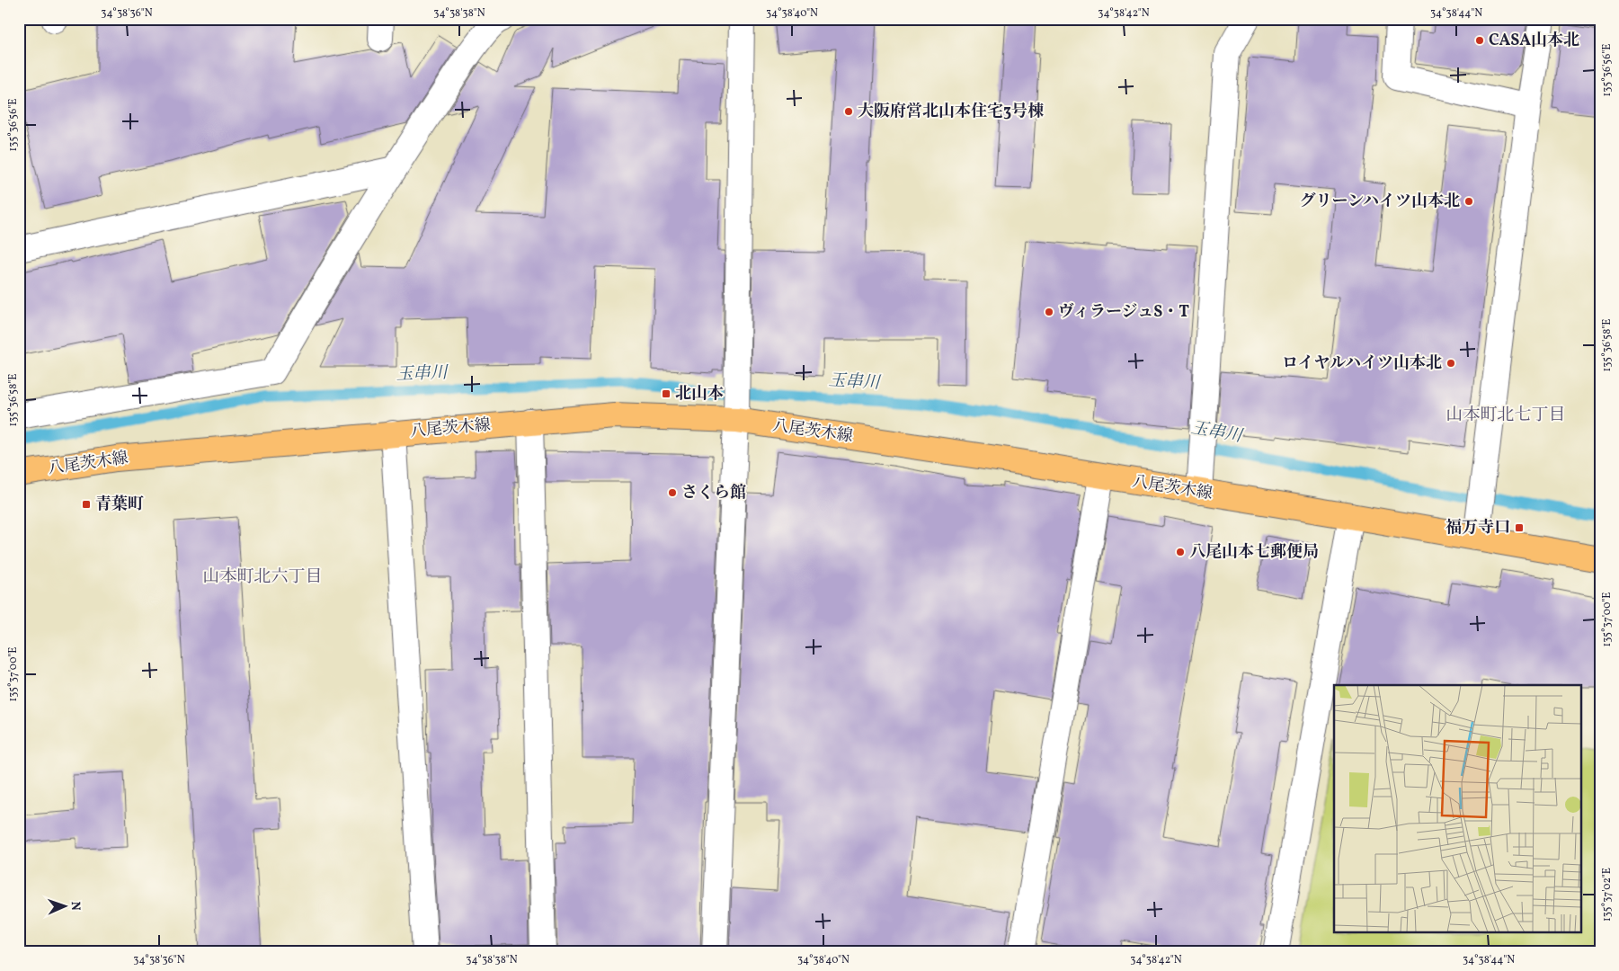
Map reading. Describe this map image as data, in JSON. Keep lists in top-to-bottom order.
{
  "streets": {
    "main road": ["八尾茨木線"]
  },
  "districts": ["山本町北七丁目", "山本町北六丁目"],
  "water": ["玉串川"],
  "places": {
    "other": [
      "CASA山本北",
      "大阪府営北山本住宅3号棟",
      "グリーンハイツ山本北",
      "ヴィラージュS・T",
      "ロイヤルハイツ山本北",
      "さくら館",
      "八尾山本七郵便局"
    ],
    "transit": ["北山本", "青葉町", "福万寺口"]
  },
  "north": "right",
  "coordinates": [
    "34°38'36\"N",
    "34°38'38\"N",
    "34°38'40\"N",
    "34°38'42\"N",
    "34°38'44\"N",
    "135°36'56\"E",
    "135°36'58\"E",
    "135°37'00\"E",
    "135°37'02\"E"
  ]
}
